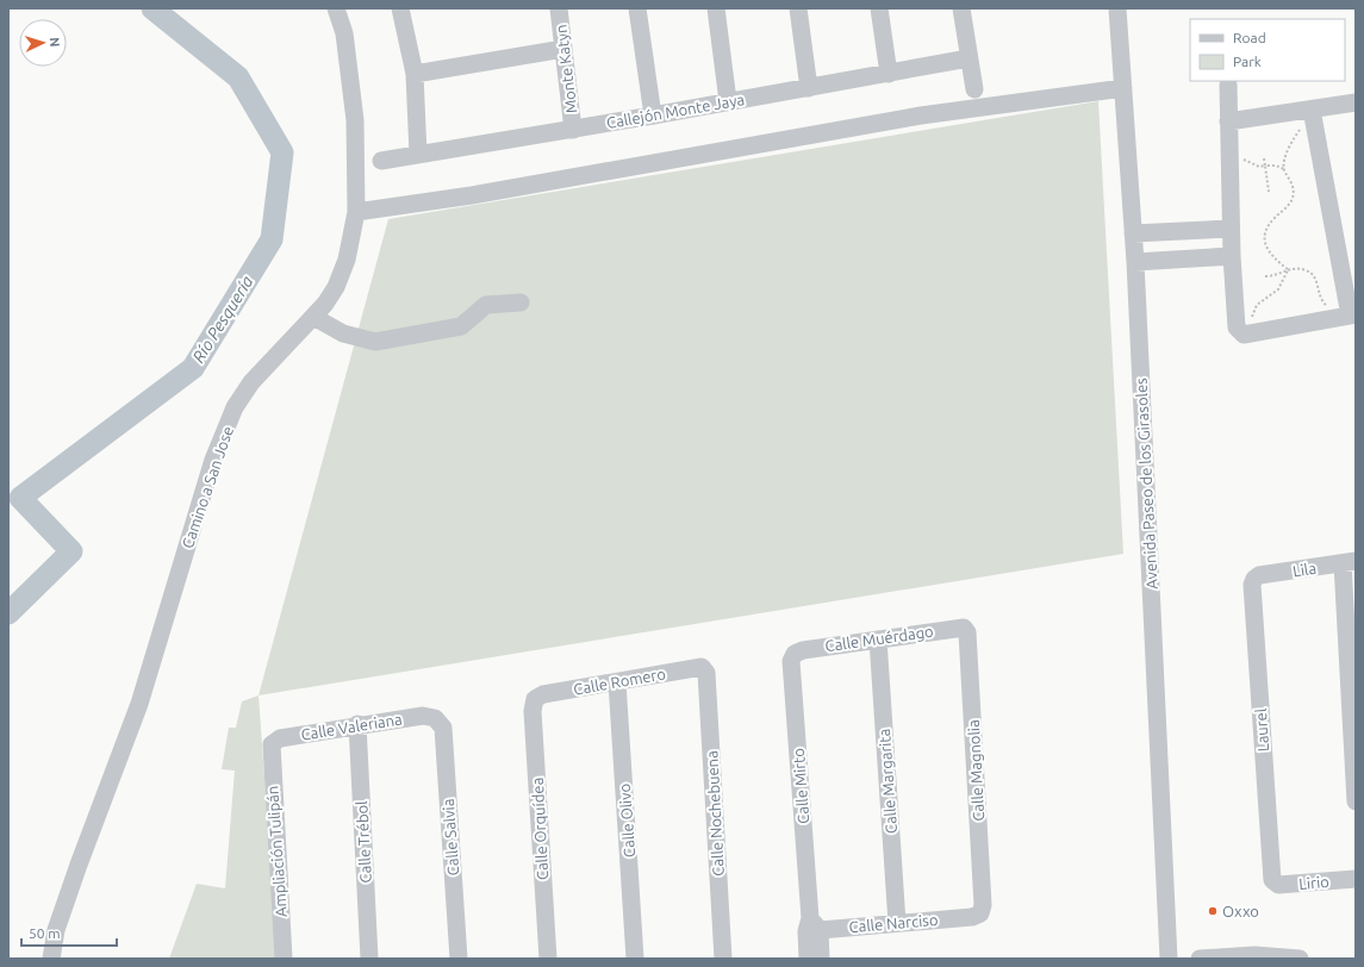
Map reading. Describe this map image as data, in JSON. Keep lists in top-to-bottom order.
{
  "streets": {
    "street": [
      "Monte Katyn",
      "Callejón Monte Jaya",
      "Avenida Paseo de los Girasoles",
      "Camino a San Jose",
      "Lila",
      "Calle Muérdago",
      "Calle Romero",
      "Calle Valeriana",
      "Laurel",
      "Calle Magnolia",
      "Calle Margarita",
      "Calle Mirto",
      "Calle Nochebuena",
      "Calle Olivo",
      "Calle Orquídea",
      "Calle Salvia",
      "Calle Trébol",
      "Ampliación Tulipán",
      "Lirio",
      "Calle Narciso"
    ]
  },
  "crossings": [
    ["Monte Katyn", "Callejón Monte Jaya"],
    ["Lila", "Laurel"],
    ["Calle Muérdago", "Calle Magnolia"],
    ["Calle Muérdago", "Calle Margarita"],
    ["Calle Muérdago", "Calle Mirto"],
    ["Calle Romero", "Calle Nochebuena"],
    ["Calle Romero", "Calle Olivo"],
    ["Calle Romero", "Calle Orquídea"],
    ["Calle Valeriana", "Calle Salvia"],
    ["Calle Valeriana", "Calle Trébol"],
    ["Calle Valeriana", "Ampliación Tulipán"],
    ["Laurel", "Lirio"],
    ["Calle Magnolia", "Calle Narciso"],
    ["Calle Margarita", "Calle Narciso"],
    ["Calle Mirto", "Calle Narciso"]
  ],
  "water": ["Río Pesquería"],
  "places": ["Oxxo"],
  "legend": ["Road", "Park"],
  "scale_bar": "50 m",
  "north": "right"
}
